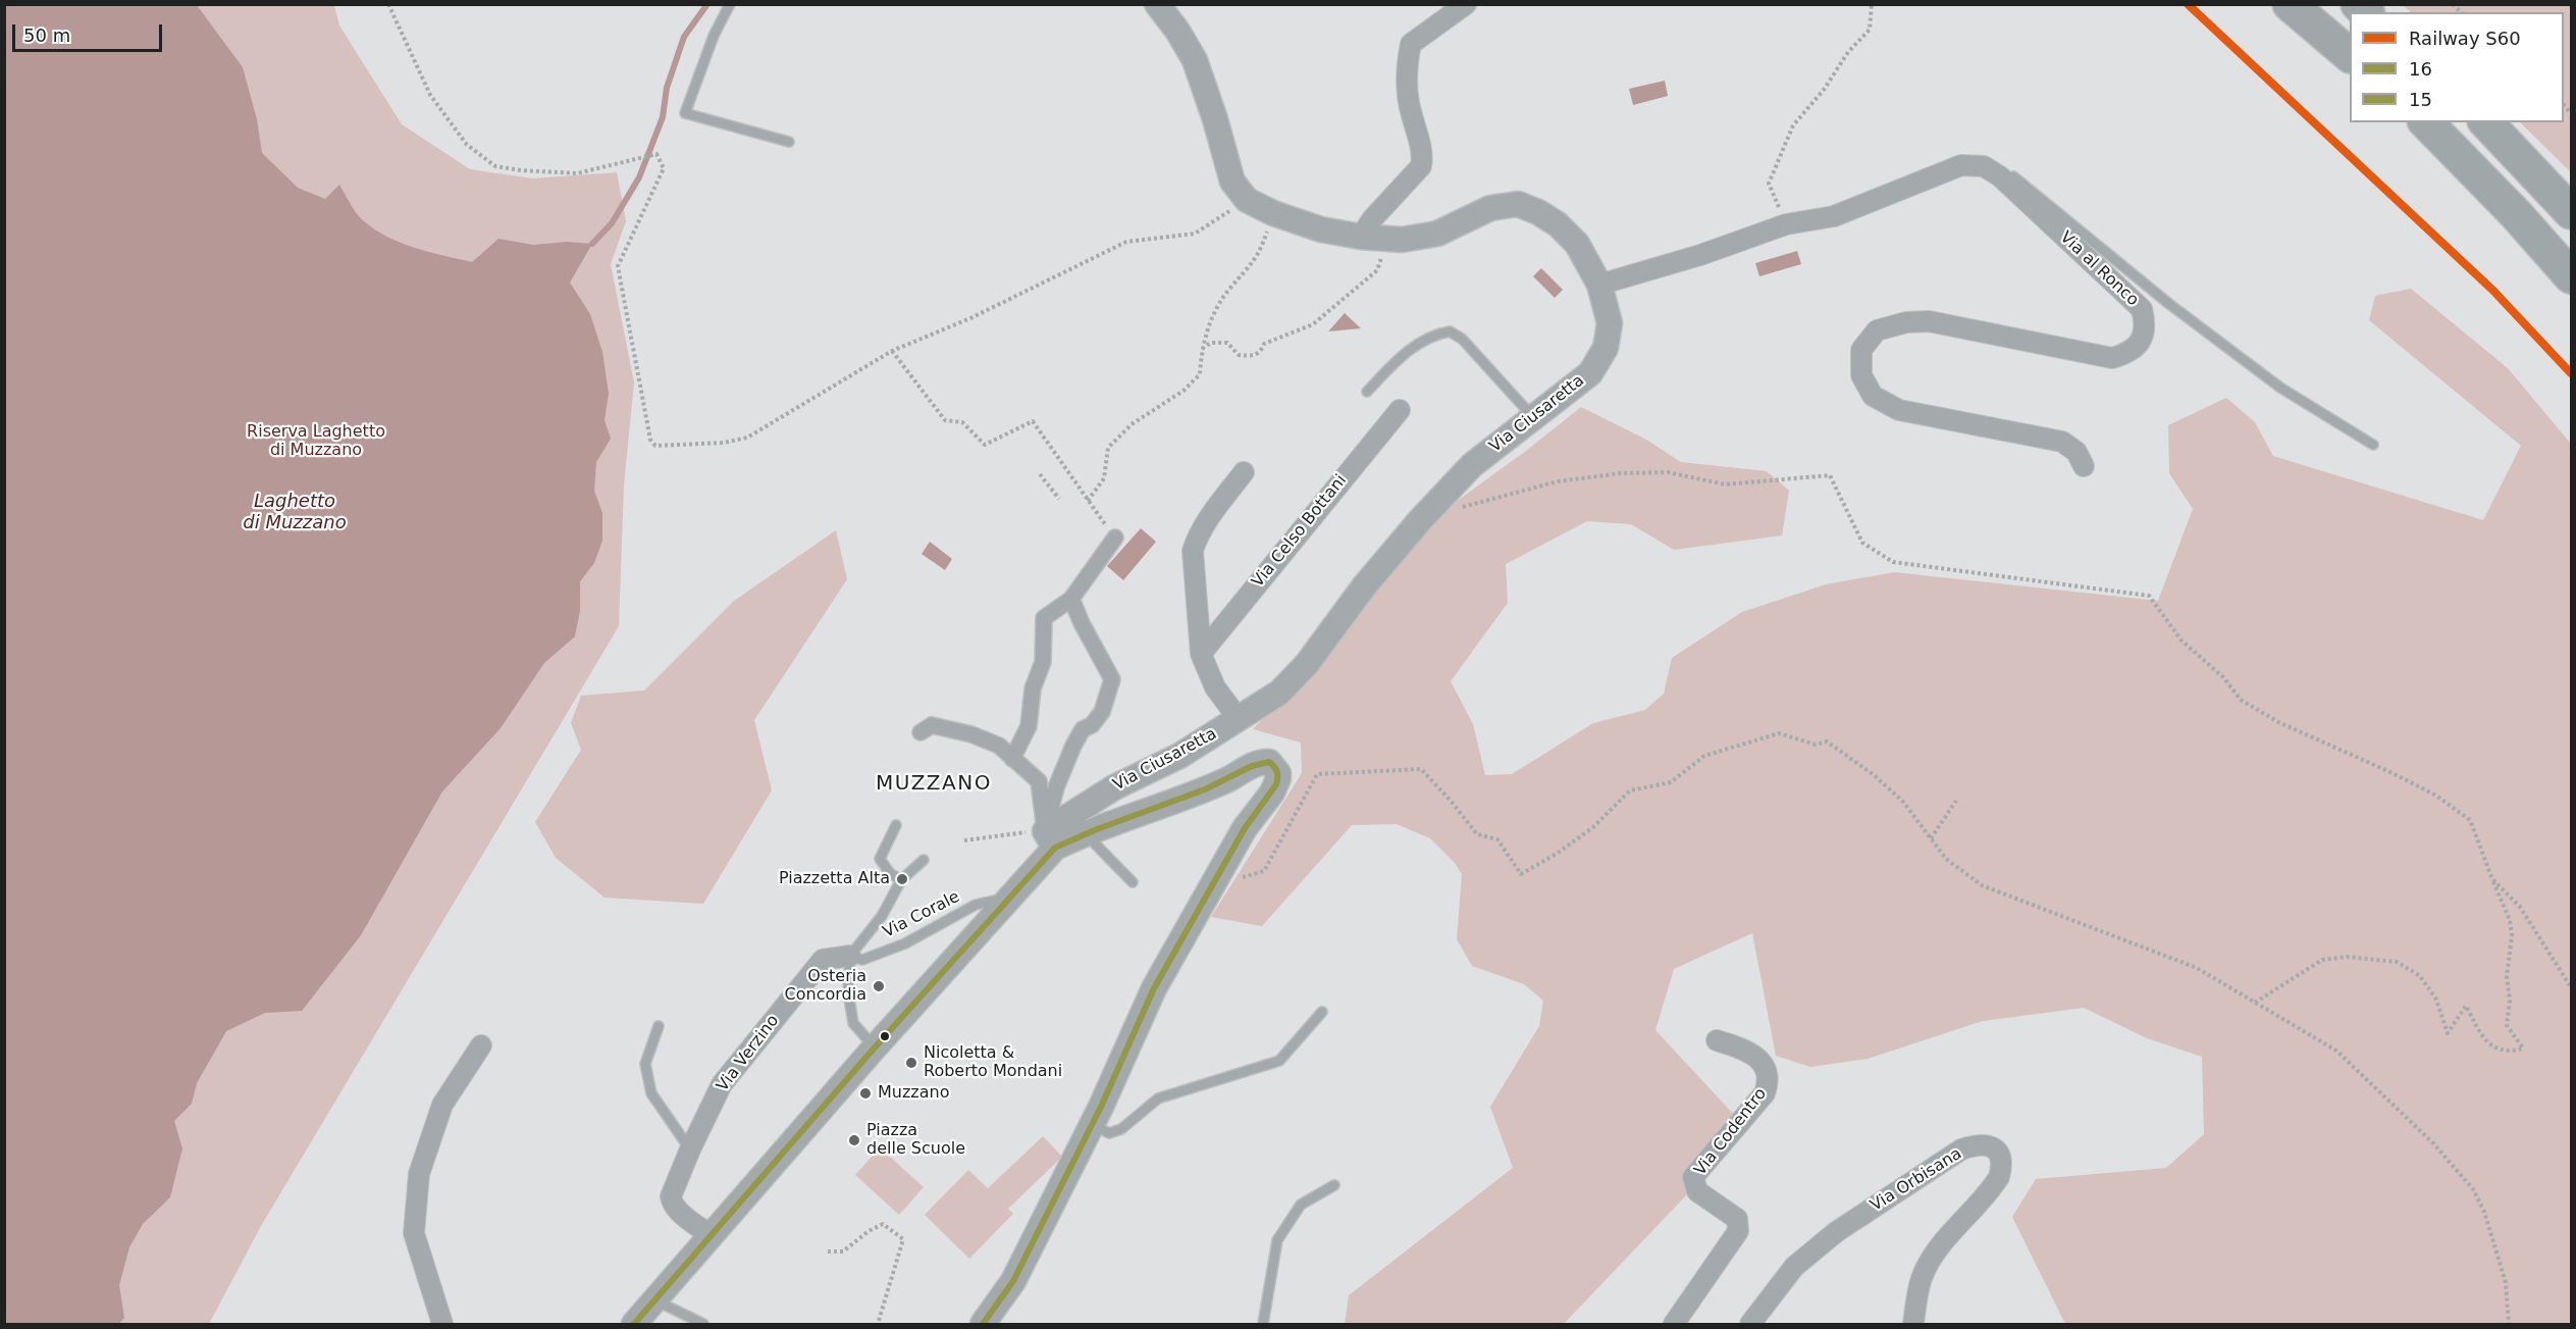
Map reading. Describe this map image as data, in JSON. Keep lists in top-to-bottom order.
{
  "streets": {
    "street": [
      "Via al Ronco",
      "Via Ciusaretta",
      "Via Celso Bottani",
      "Via Verzino",
      "Via Codentro",
      "Via Orbisana"
    ],
    "lane": ["Via Corale"]
  },
  "crossings": [
    ["Via Corale", "Via Verzino"]
  ],
  "districts": ["MUZZANO"],
  "water": ["Laghetto di Muzzano"],
  "parks": ["Riserva Laghetto di Muzzano"],
  "places": [
    "Piazzetta Alta",
    "Osteria Concordia",
    "Nicoletta & Roberto Mondani",
    "Muzzano",
    "Piazza delle Scuole"
  ],
  "lines": ["rail line S60", "transit line 16", "transit line 15"],
  "legend": ["Railway S60", "16", "15"],
  "scale_bar": "50 m"
}
